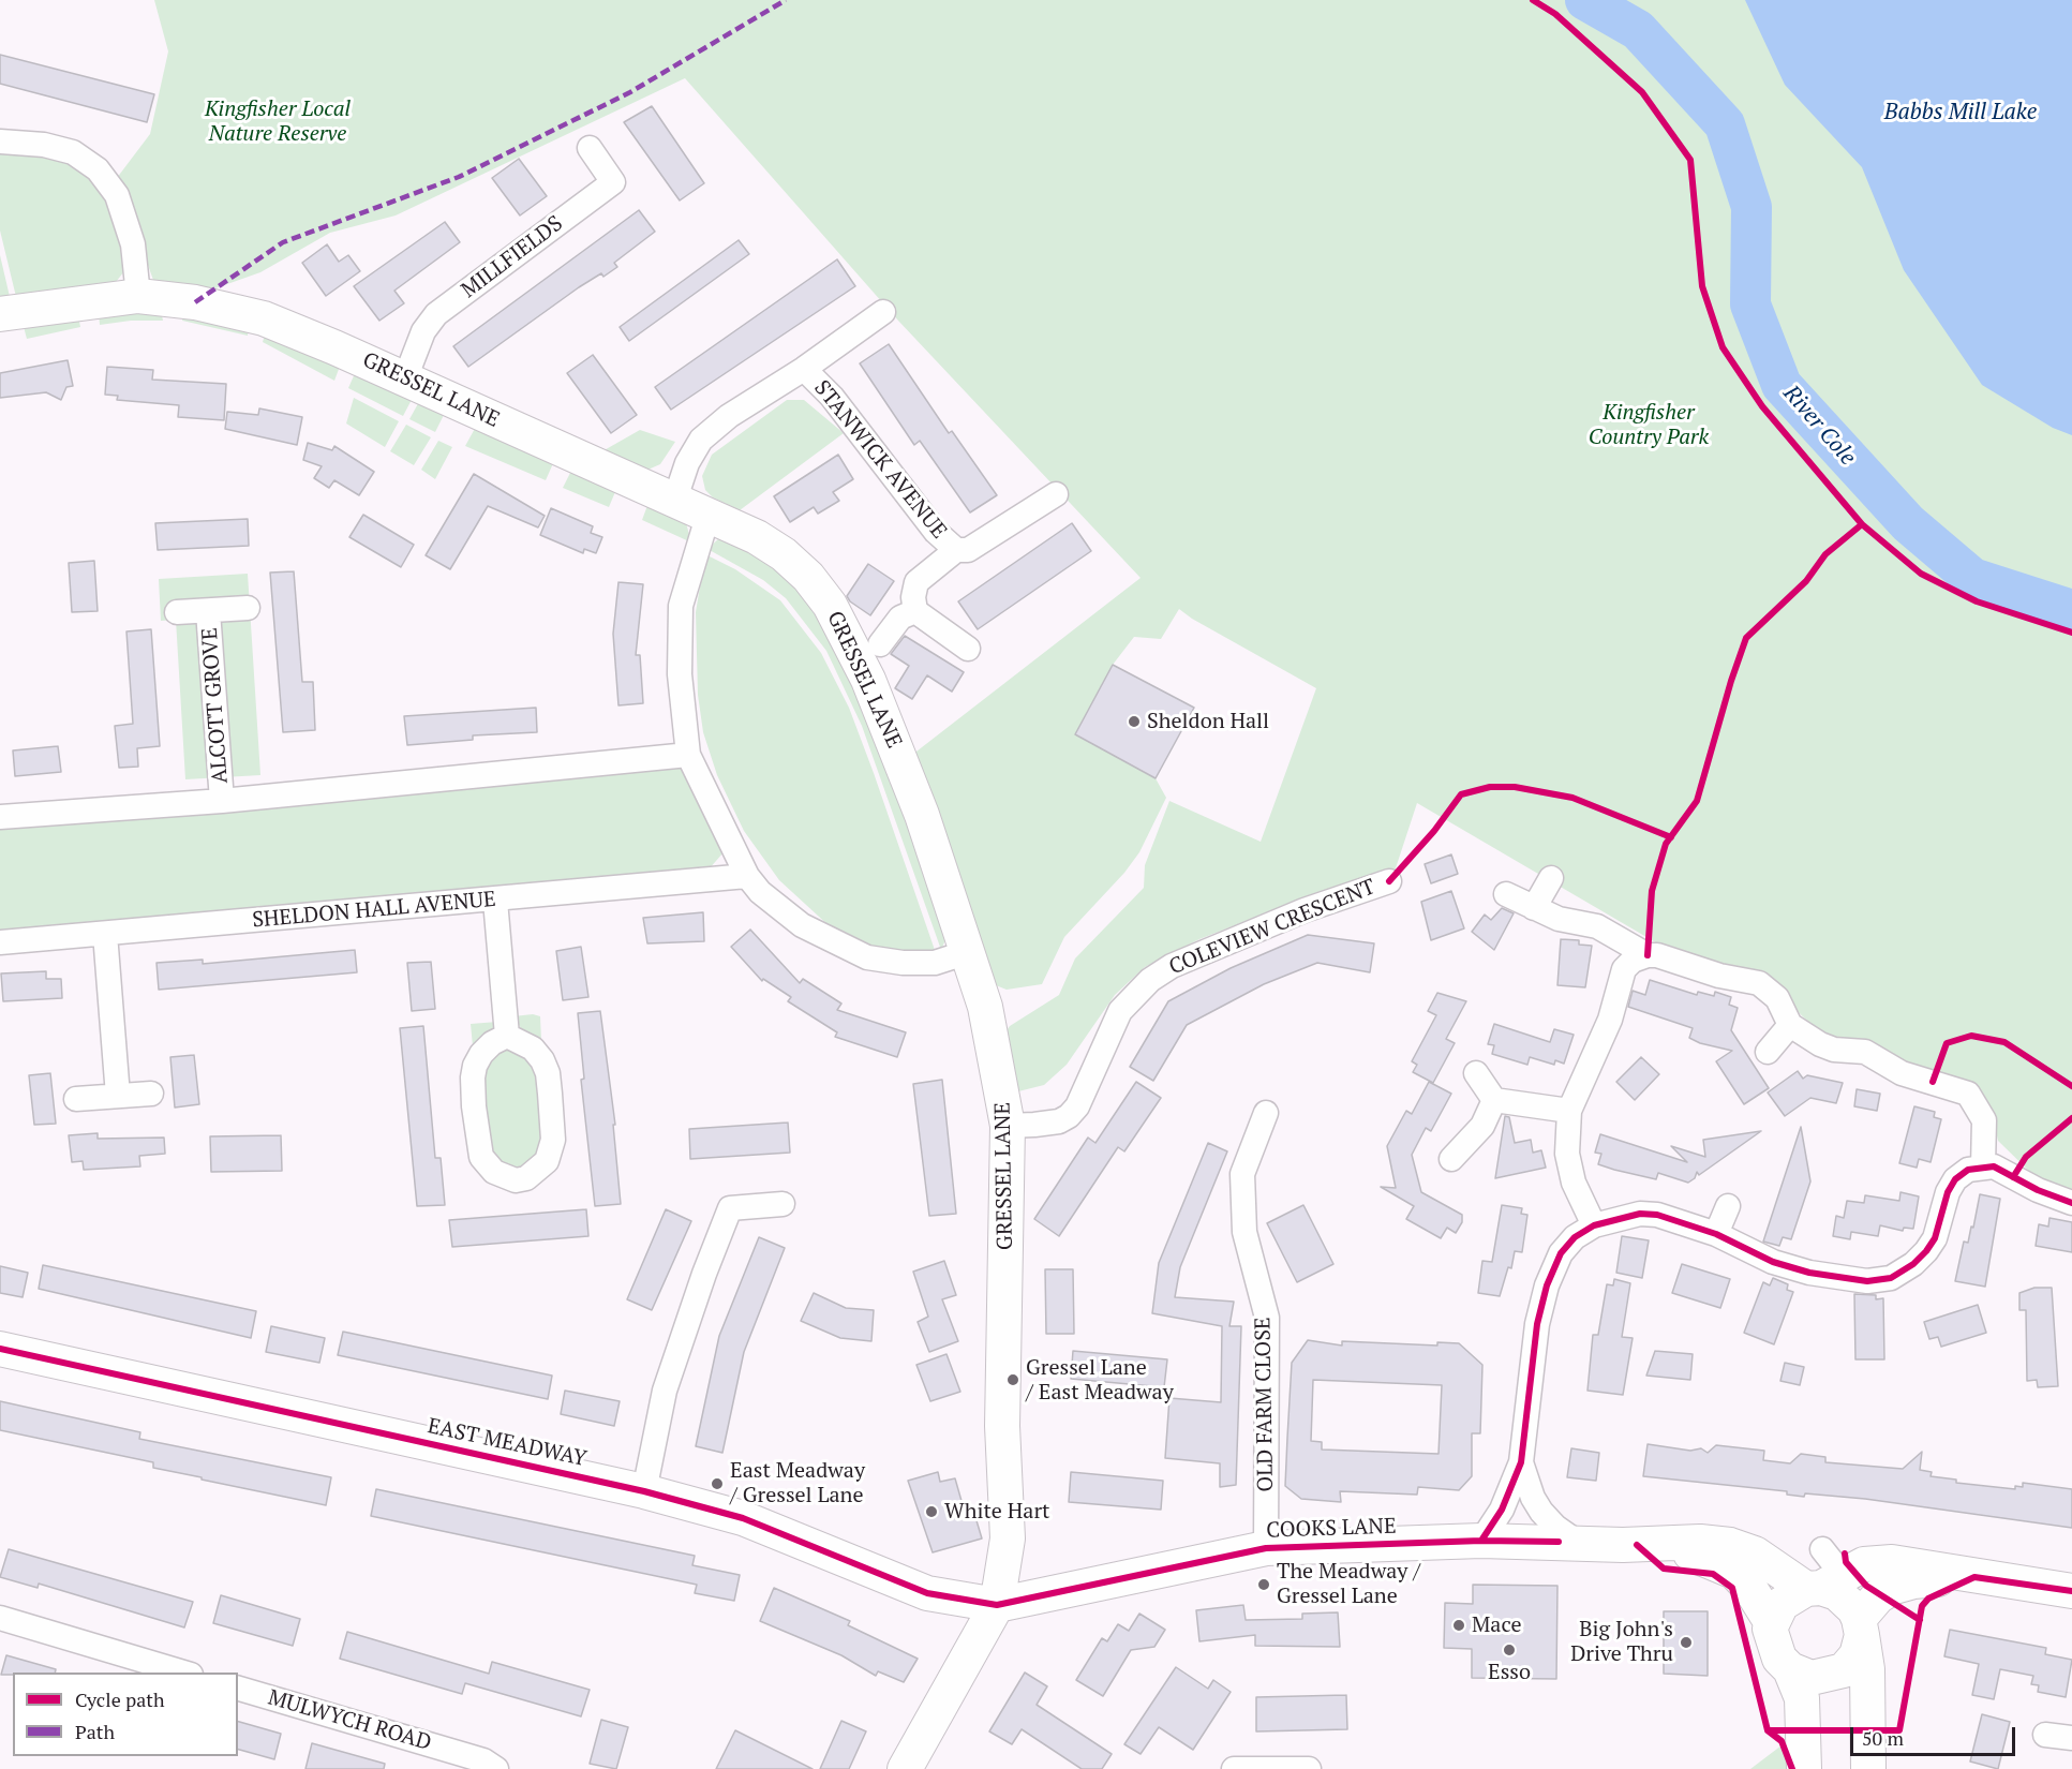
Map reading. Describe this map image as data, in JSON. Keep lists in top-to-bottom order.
{
  "streets": {
    "street": [
      "MILLFIELDS",
      "GRESSEL LANE",
      "STANWICK AVENUE",
      "ALCOTT GROVE",
      "SHELDON HALL AVENUE",
      "COLEVIEW CRESCENT",
      "OLD FARM CLOSE",
      "EAST MEADWAY",
      "COOKS LANE",
      "MULWYCH ROAD"
    ]
  },
  "crossings": [
    ["MILLFIELDS", "GRESSEL LANE"],
    ["GRESSEL LANE", "COLEVIEW CRESCENT"],
    ["GRESSEL LANE", "EAST MEADWAY"],
    ["GRESSEL LANE", "COOKS LANE"],
    ["OLD FARM CLOSE", "COOKS LANE"],
    ["EAST MEADWAY", "COOKS LANE"]
  ],
  "water": ["Babbs Mill Lake", "River Cole"],
  "parks": ["Kingfisher Local Nature Reserve", "Kingfisher Country Park"],
  "places": [
    "Sheldon Hall",
    "Gressel Lane / East Meadway",
    "East Meadway / Gressel Lane",
    "White Hart",
    "The Meadway / Gressel Lane",
    "Mace",
    "Big John's Drive Thru",
    "Esso"
  ],
  "legend": ["Cycle path", "Path"],
  "scale_bar": "50 m"
}
